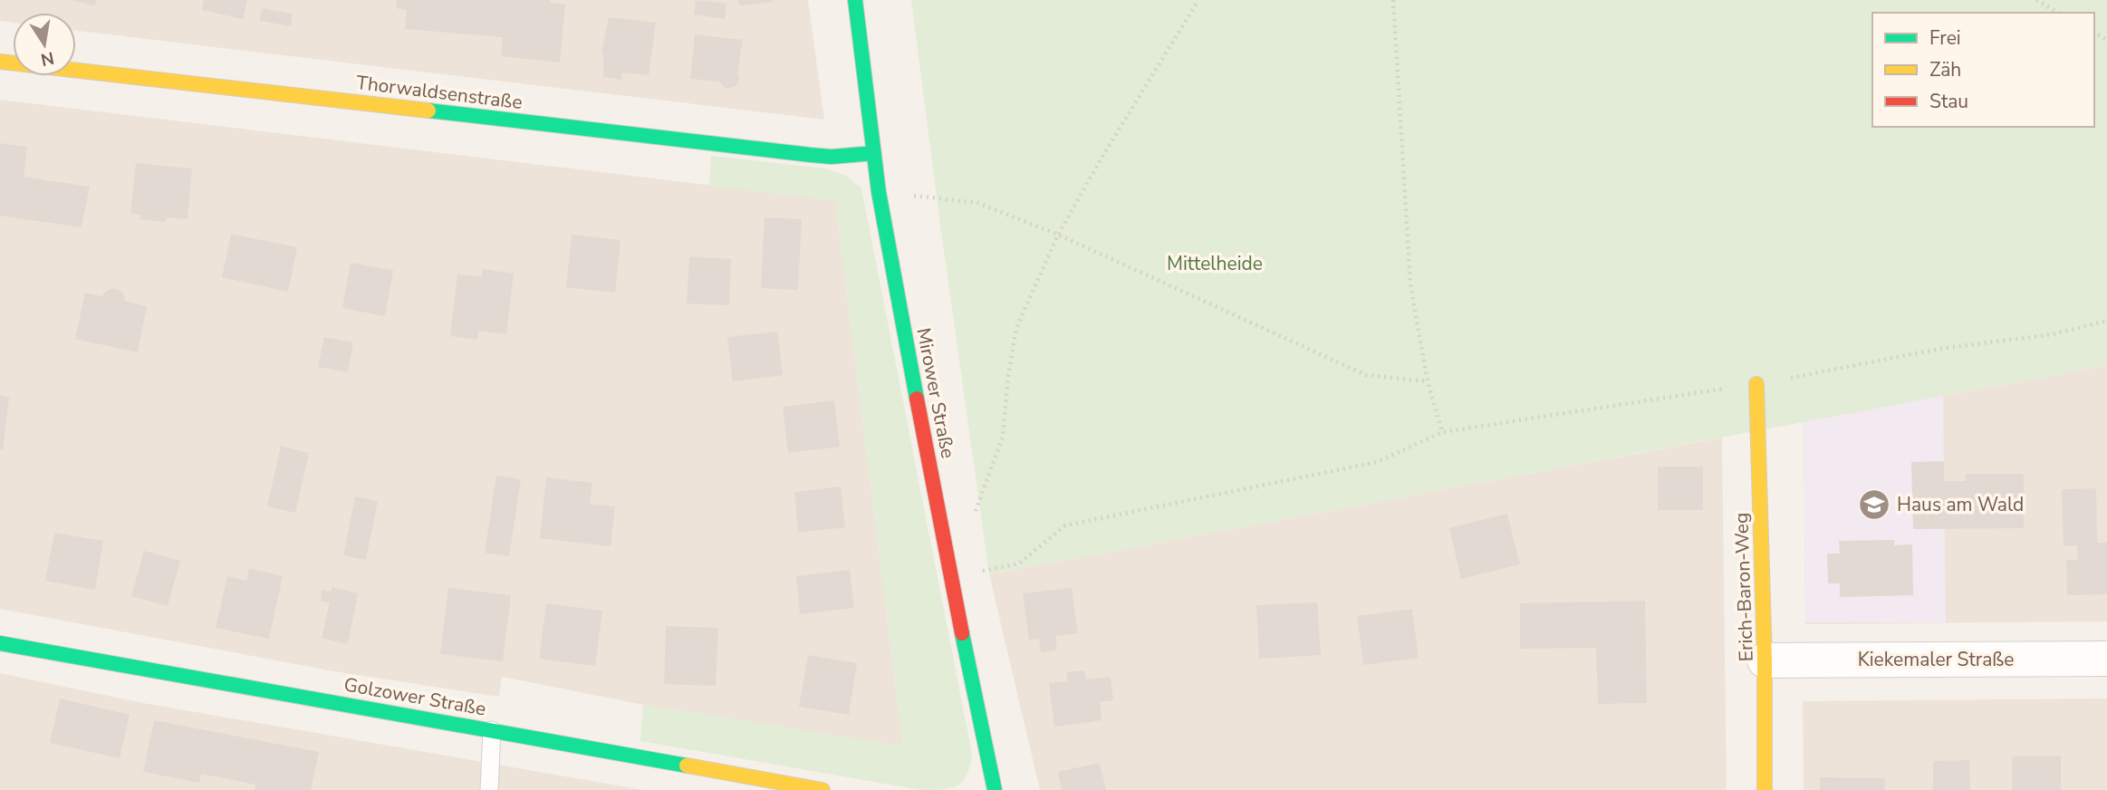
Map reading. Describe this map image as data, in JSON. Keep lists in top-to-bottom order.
{
  "streets": {
    "street": [
      "Thorwaldsenstraße",
      "Mirower Straße",
      "Erich-Baron-Weg",
      "Kiekemaler Straße",
      "Golzower Straße"
    ]
  },
  "crossings": [
    ["Thorwaldsenstraße", "Mirower Straße"],
    ["Erich-Baron-Weg", "Kiekemaler Straße"]
  ],
  "parks": ["Mittelheide"],
  "places": {
    "school or university": ["Haus am Wald"]
  },
  "legend": ["Frei", "Zäh", "Stau"],
  "north": "bottom"
}
